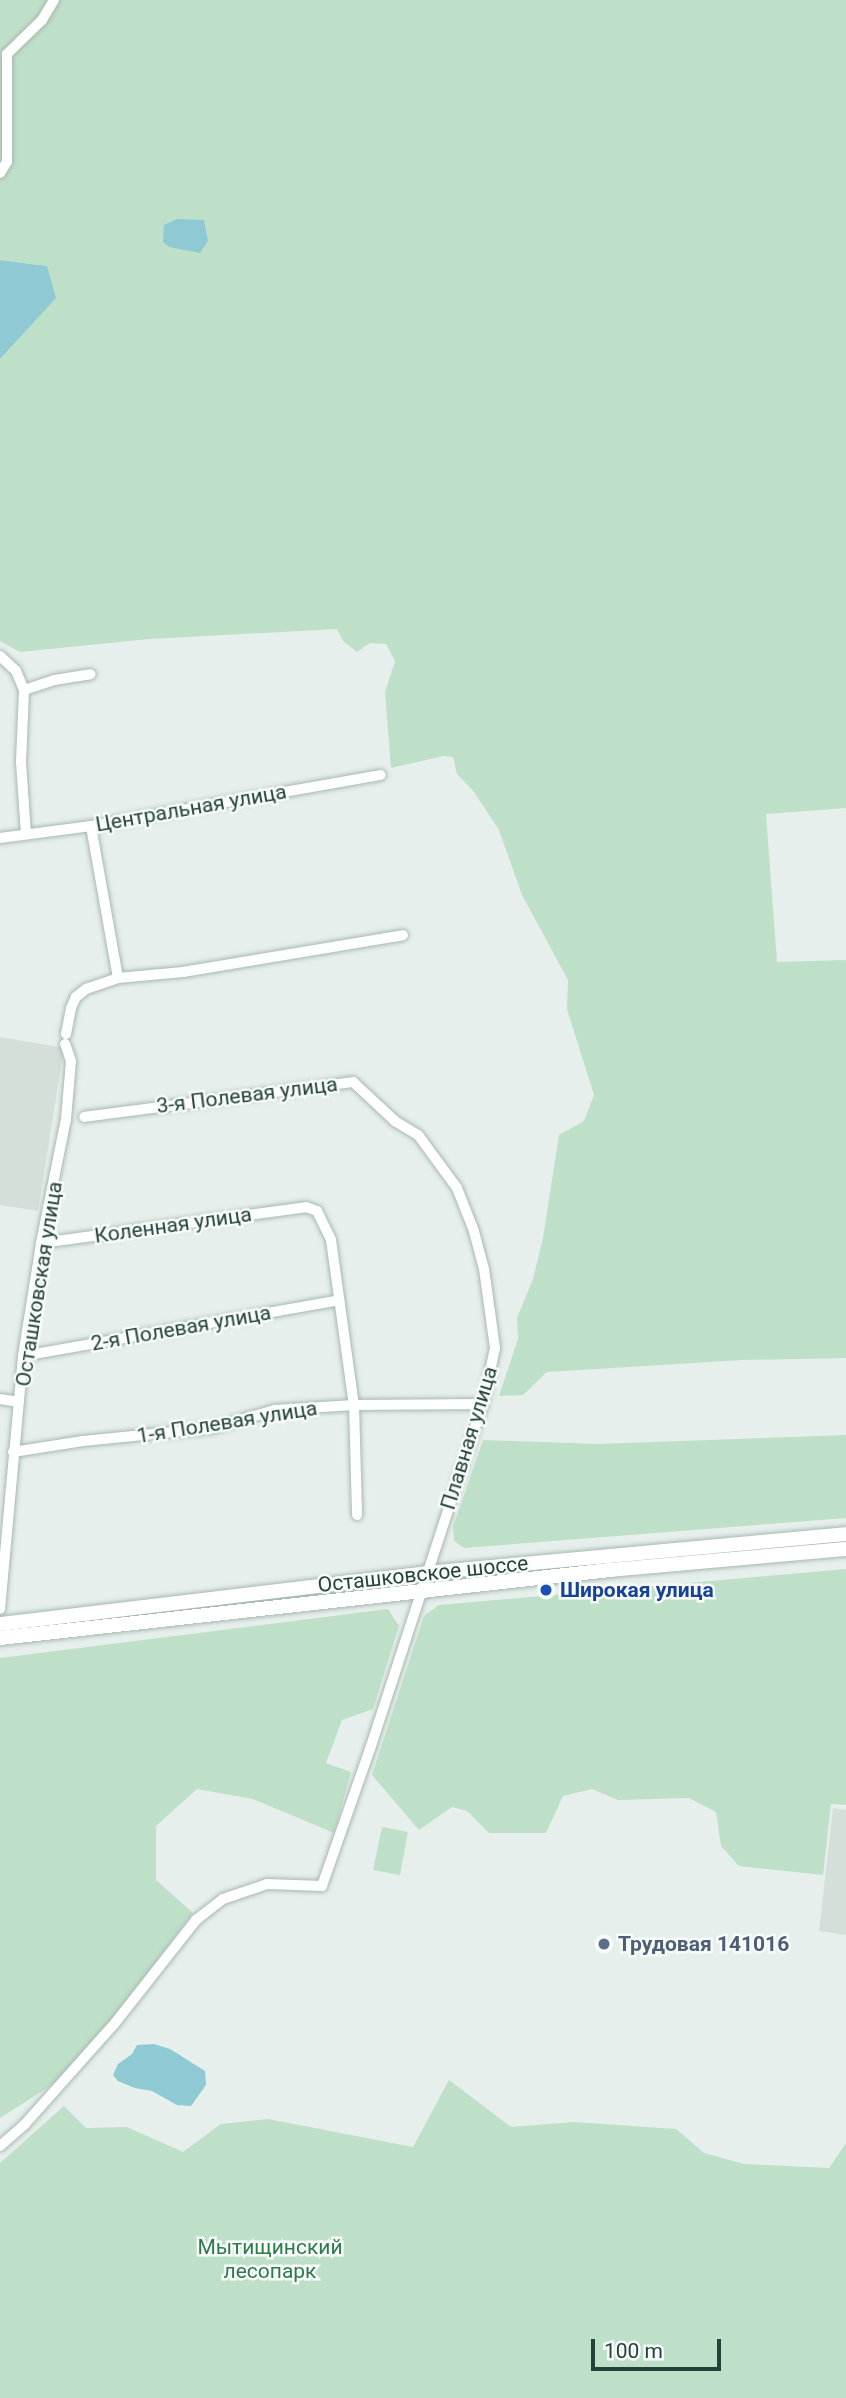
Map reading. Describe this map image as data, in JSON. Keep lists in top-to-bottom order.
{
  "streets": {
    "main road": ["Осташковское шоссе"],
    "street": [
      "Центральная улица",
      "3-я Полевая улица",
      "Коленная улица",
      "Осташковская улица",
      "2-я Полевая улица",
      "1-я Полевая улица",
      "Плавная улица"
    ]
  },
  "crossings": [
    ["3-я Полевая улица", "Плавная улица"],
    ["Коленная улица", "Осташковская улица"],
    ["Коленная улица", "2-я Полевая улица"],
    ["Осташковская улица", "2-я Полевая улица"],
    ["Осташковская улица", "1-я Полевая улица"],
    ["1-я Полевая улица", "Плавная улица"],
    ["Плавная улица", "Осташковское шоссе"]
  ],
  "parks": ["Мытищинский лесопарк"],
  "places": ["Широкая улица", "Трудовая 141016"],
  "scale_bar": "100 m"
}
